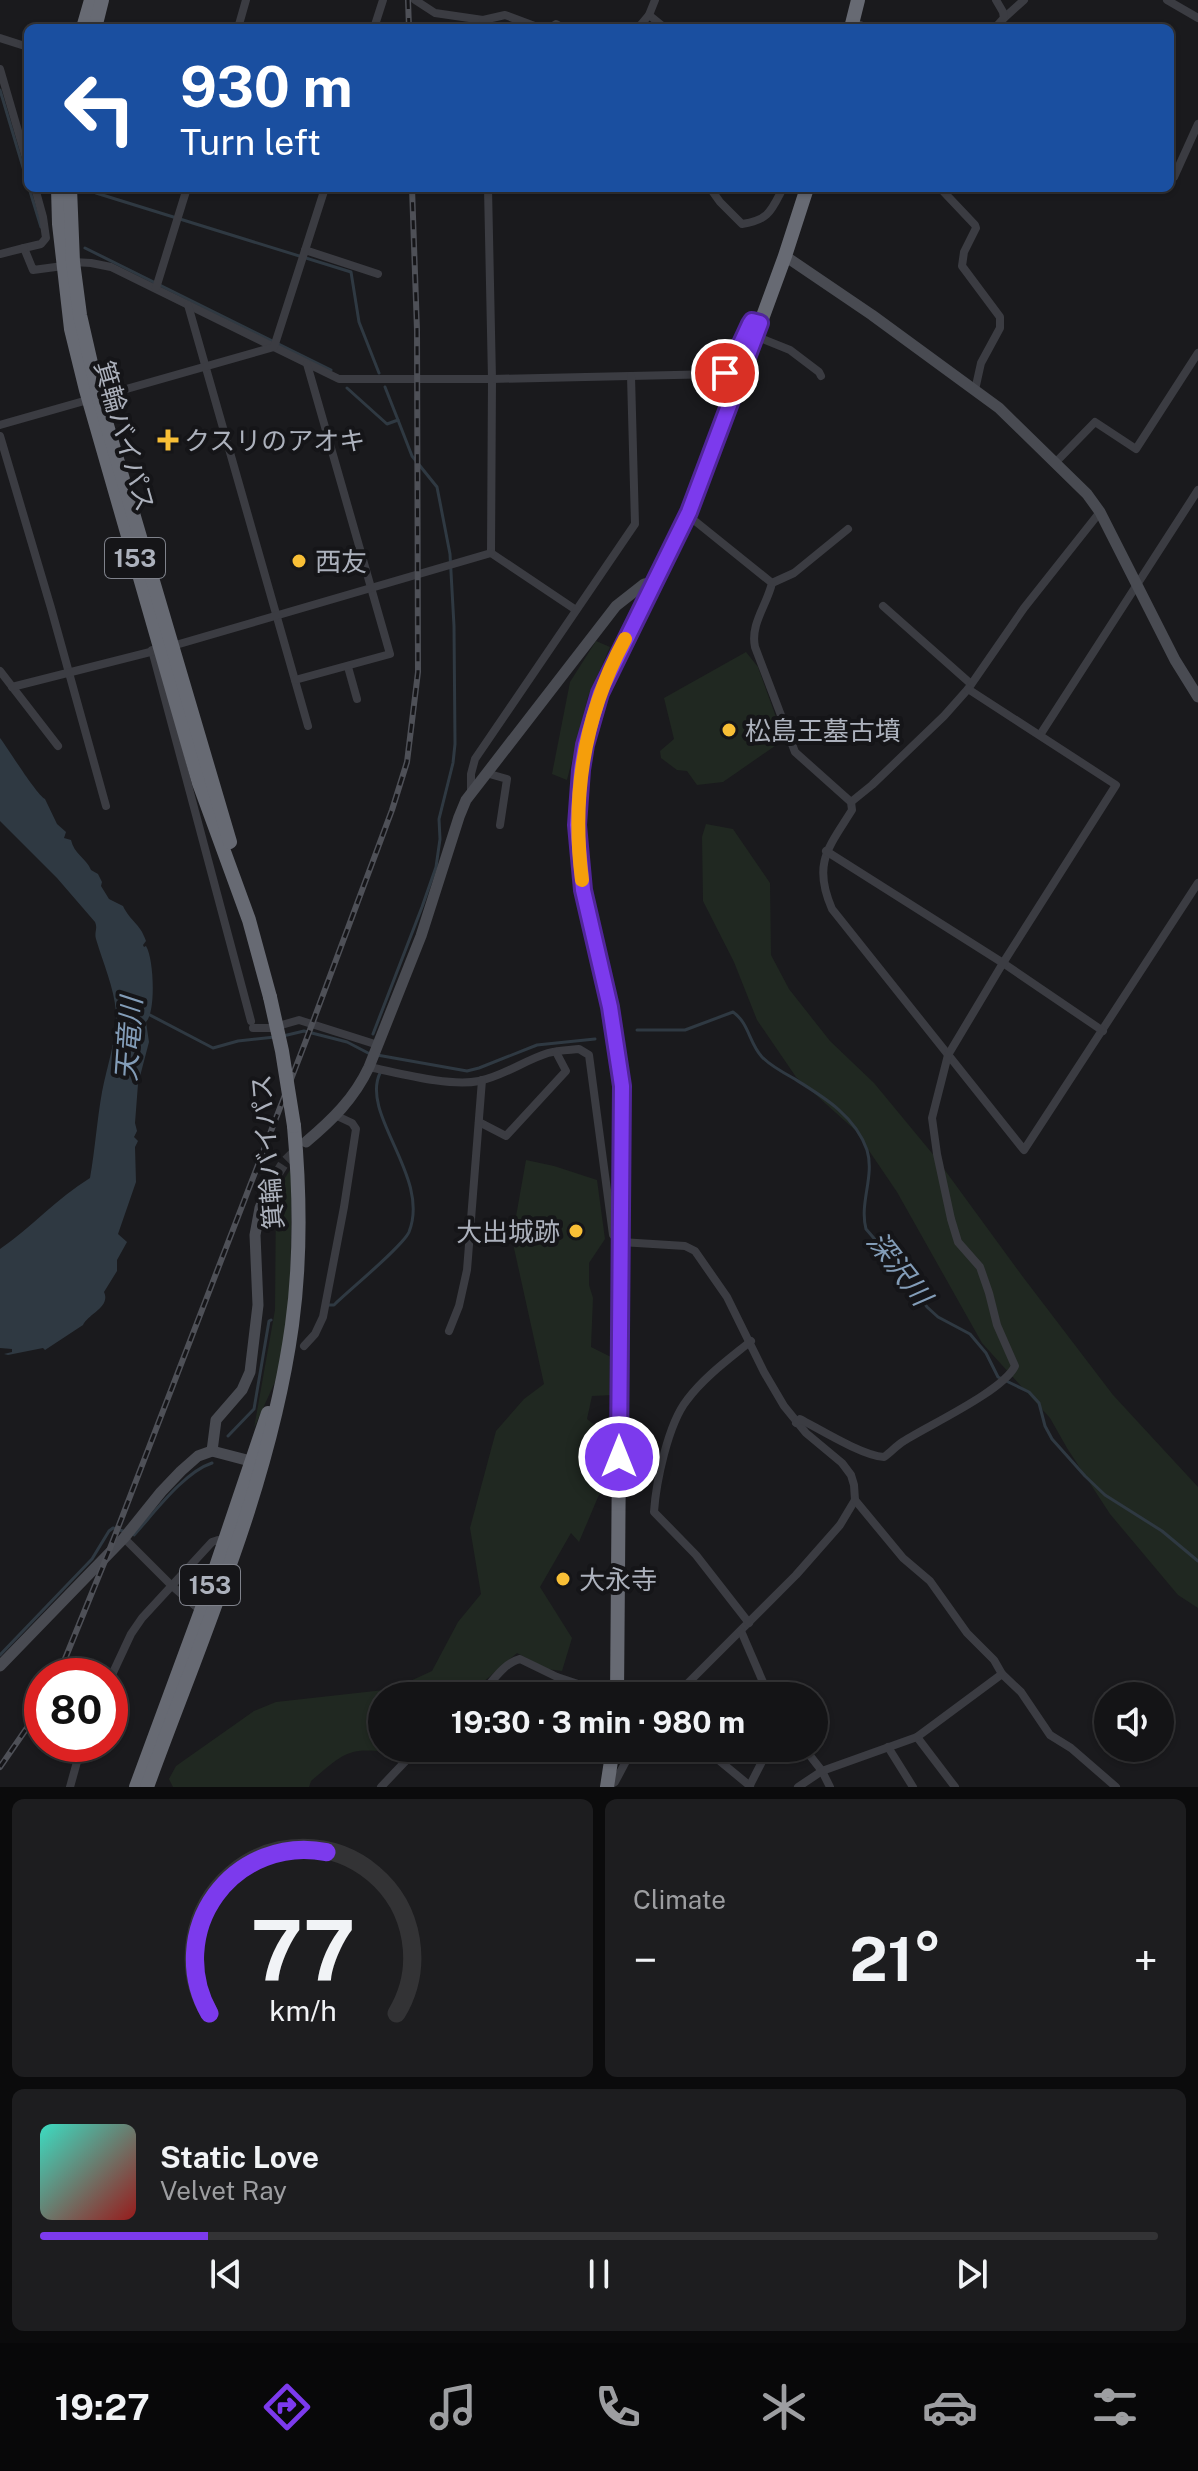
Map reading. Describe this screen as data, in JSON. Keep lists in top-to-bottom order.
{
  "streets": {
    "highway": ["箕輪バイパス", "153"]
  },
  "water": ["天竜川", "深沢川"],
  "places": {
    "health": ["クスリのアオキ"],
    "other": [
      "西友",
      "松島王墓古墳",
      "大出城跡",
      "大永寺"
    ]
  },
  "page": {
    "turn": ["930 m", "Turn left"],
    "limit": "80",
    "trip": "19:30 · 3 min · 980 m",
    "tile": "Climate",
    "heat": ["−", "21°", "+"],
    "song": ["Static Love", "Velvet Ray"],
    "tabs": "19:27",
    "gauge": ["77", "km/h"]
  }
}
